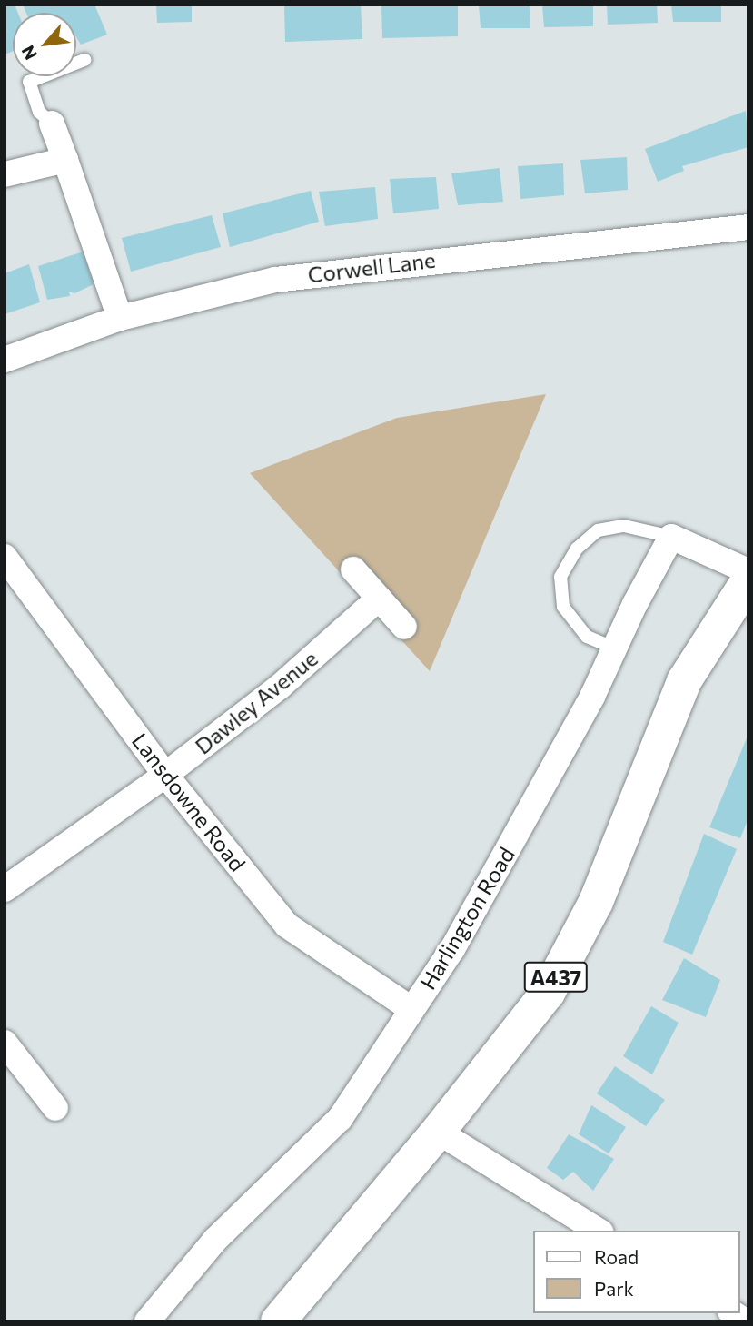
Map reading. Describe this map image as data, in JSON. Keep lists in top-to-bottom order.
{
  "streets": {
    "main road": ["A437"],
    "street": [
      "Corwell Lane",
      "Dawley Avenue",
      "Lansdowne Road",
      "Harlington Road"
    ]
  },
  "crossings": [
    ["Dawley Avenue", "Lansdowne Road"],
    ["Lansdowne Road", "Harlington Road"]
  ],
  "legend": ["Road", "Park"],
  "north": "bottom left"
}
